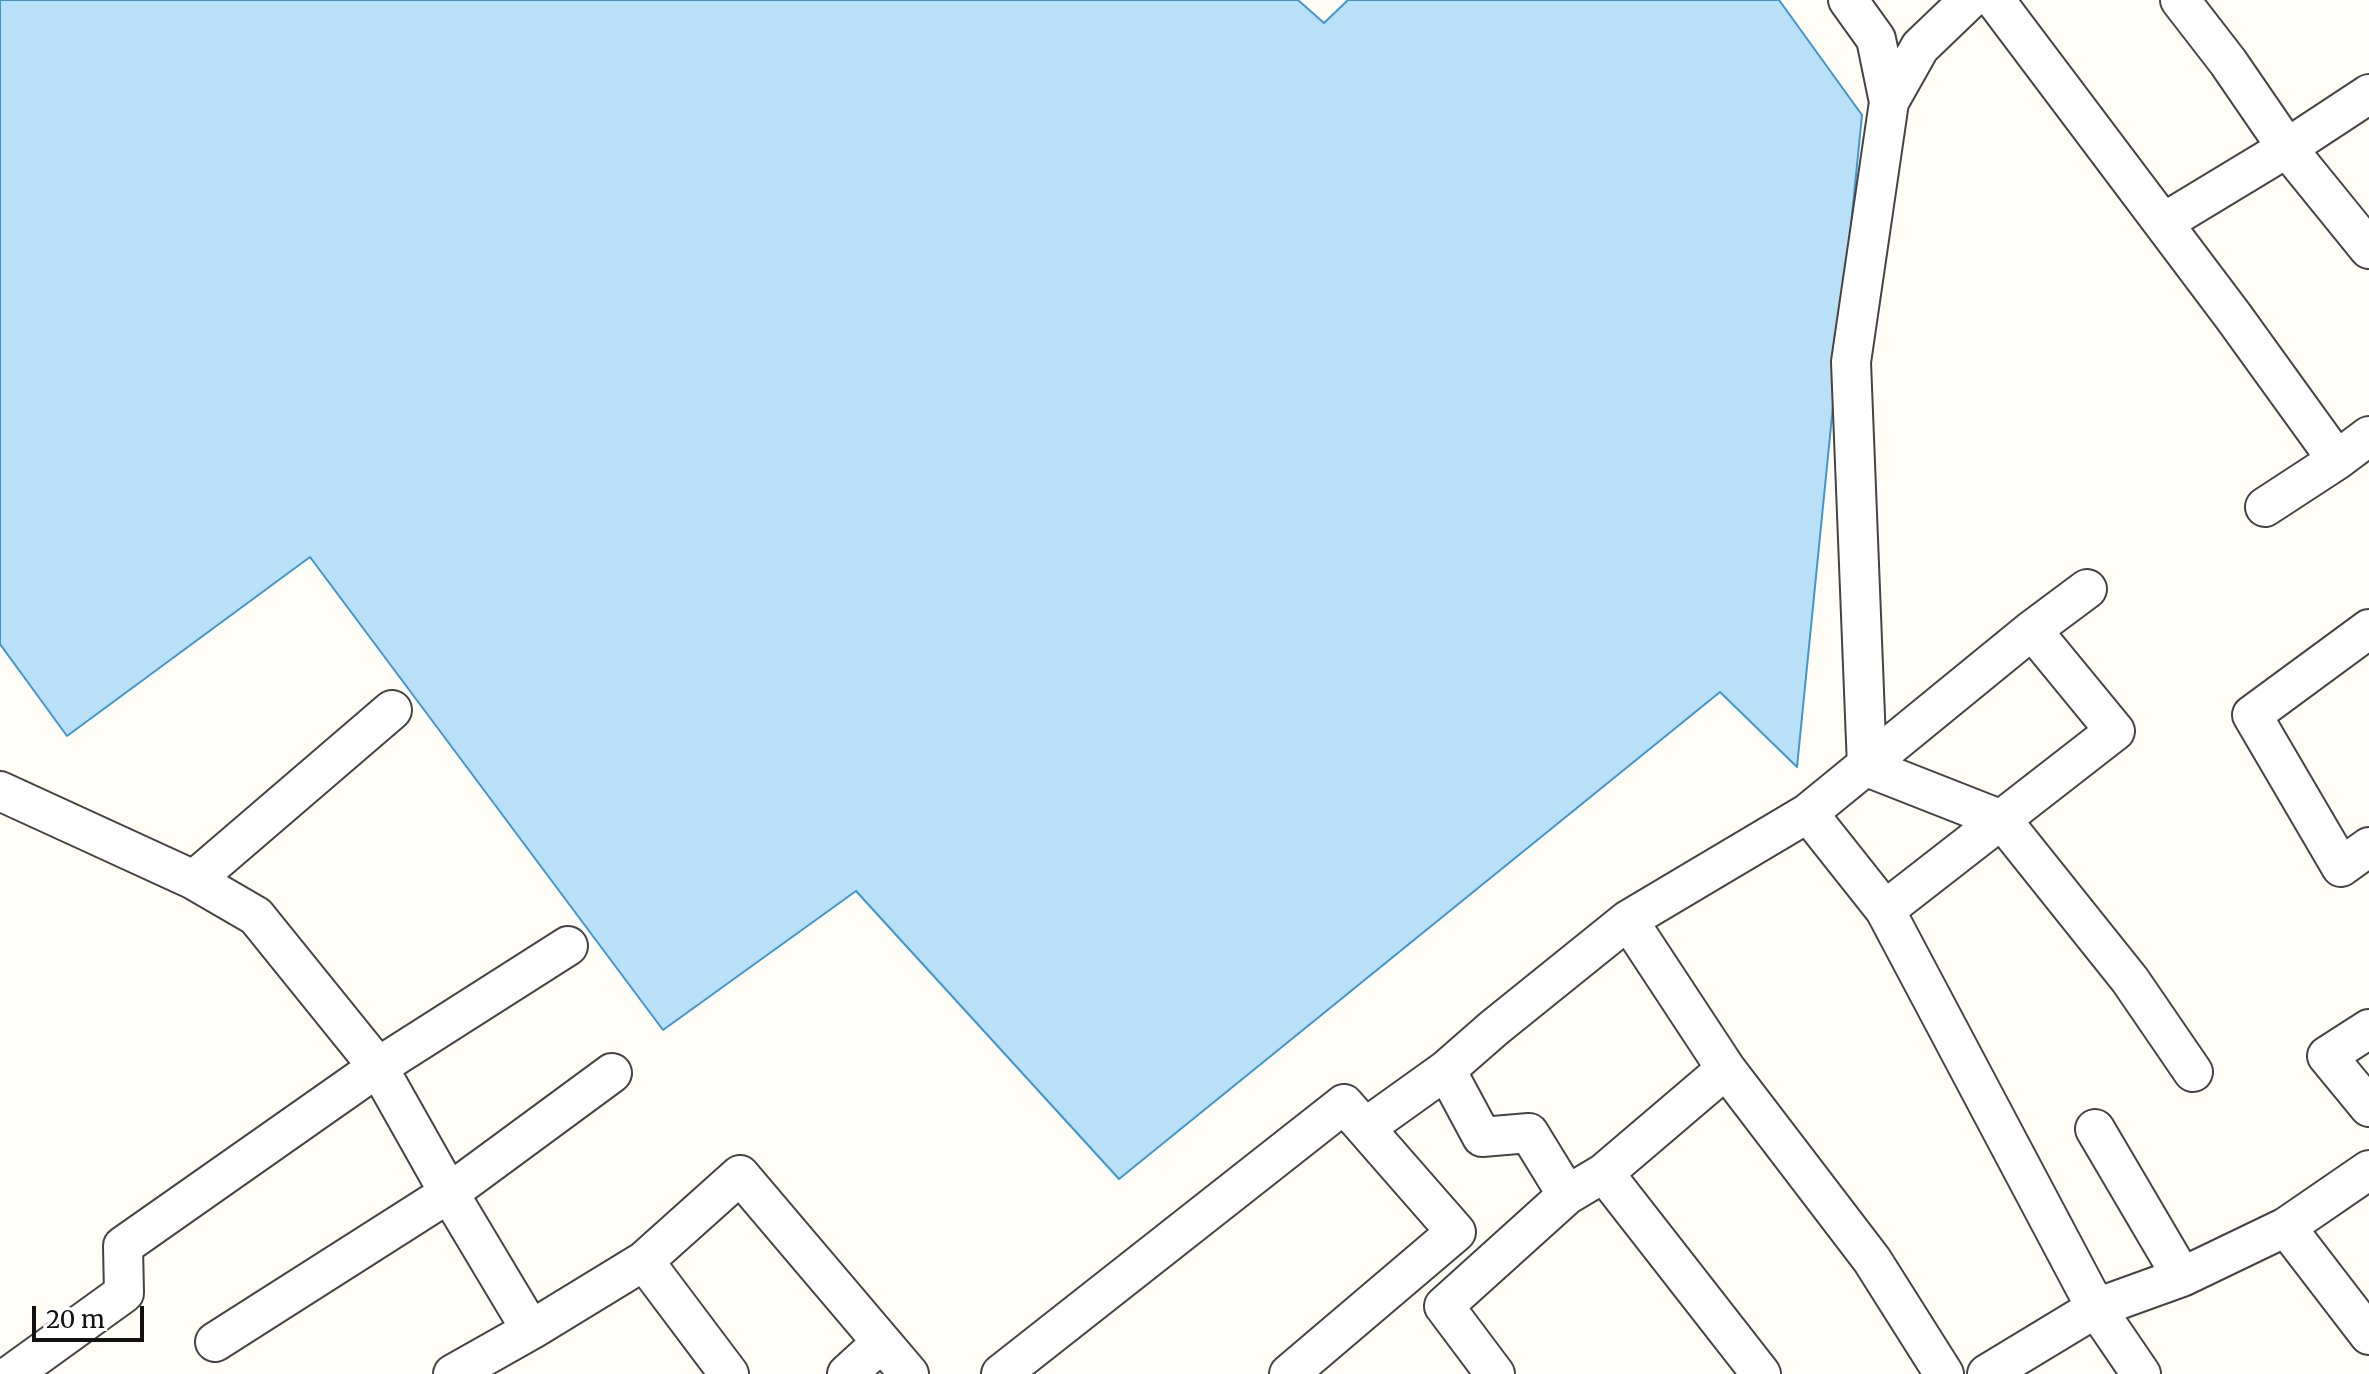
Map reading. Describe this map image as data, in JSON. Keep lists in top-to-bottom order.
{
  "scale_bar": "20 m"
}
